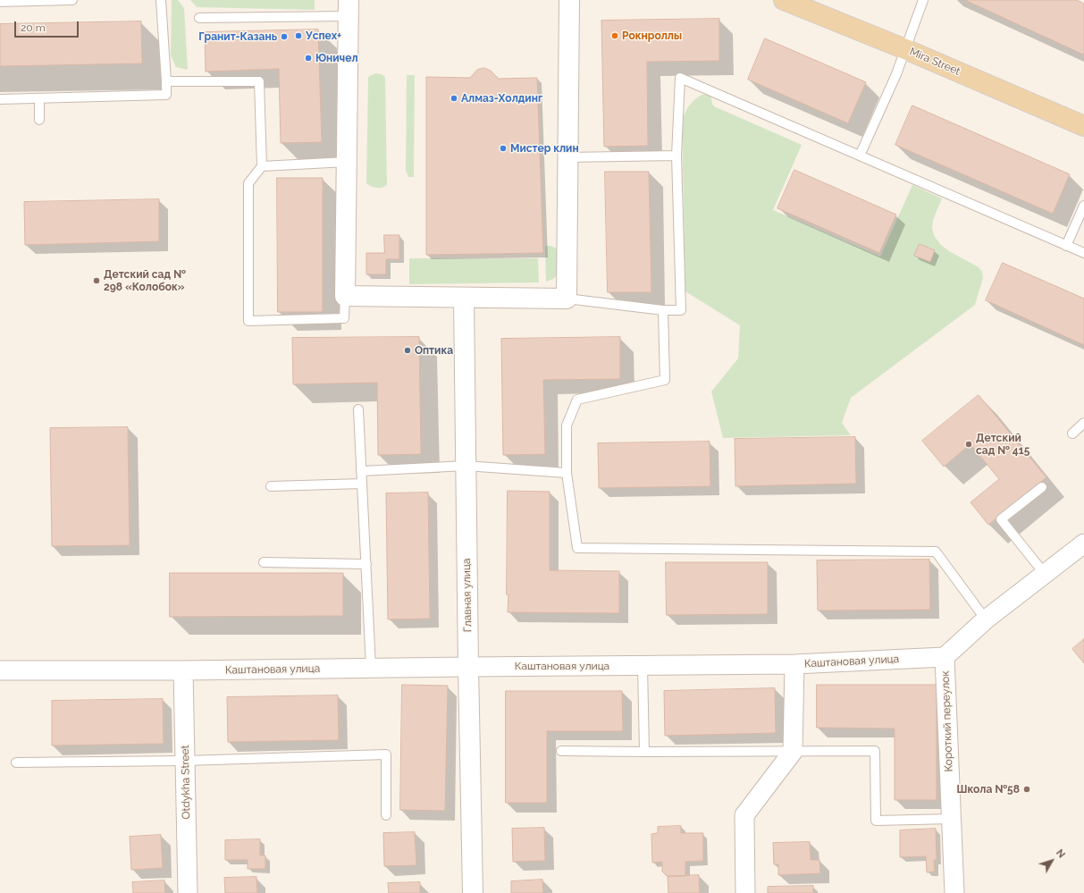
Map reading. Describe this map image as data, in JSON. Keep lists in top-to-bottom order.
{
  "streets": {
    "main road": ["Mira Street"],
    "street": [
      "Главная улица",
      "Каштановая улица",
      "Короткий переулок",
      "Otdykha Street"
    ]
  },
  "crossings": [
    ["Главная улица", "Каштановая улица"],
    ["Каштановая улица", "Короткий переулок"],
    ["Каштановая улица", "Otdykha Street"]
  ],
  "places": [
    "Успех+",
    "Рокнроллы",
    "Гранит-Казань",
    "Юничел",
    "Алмаз-Холдинг",
    "Мистер клин",
    "Детский сад № 298 «Колобок»",
    "Оптика",
    "Детский сад № 415",
    "Школа №58"
  ],
  "scale_bar": "20 m",
  "north": "top right"
}
